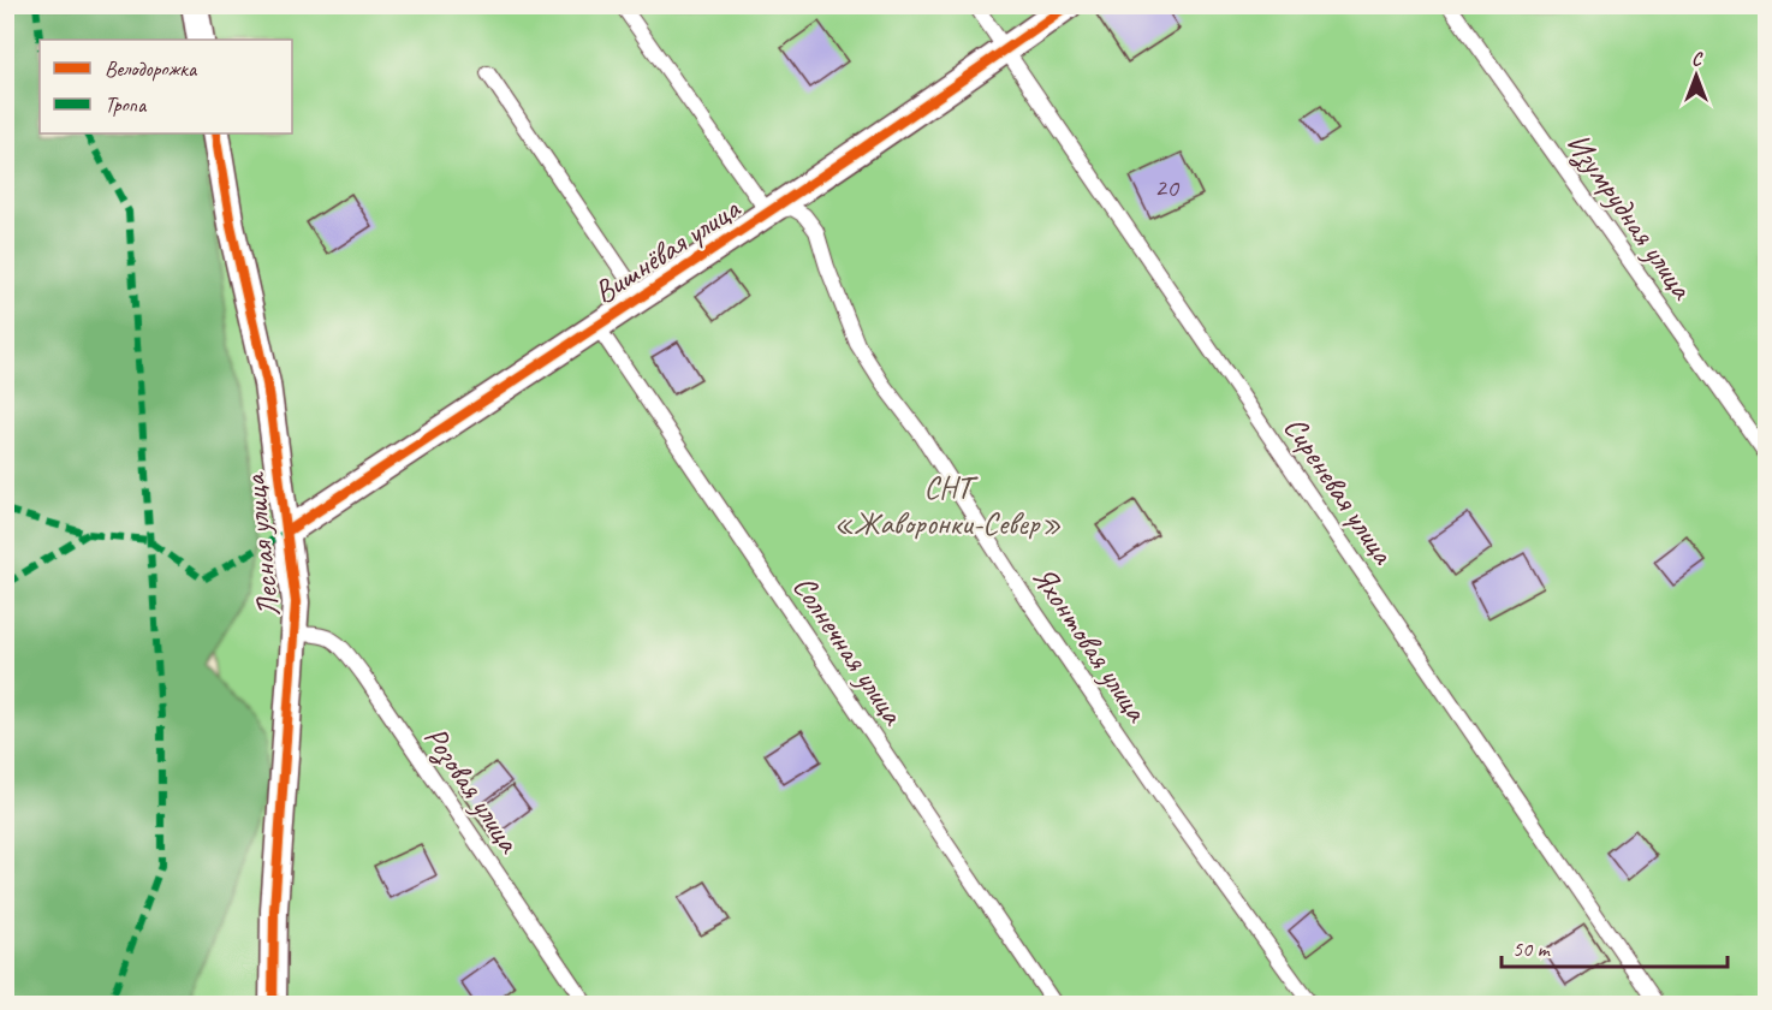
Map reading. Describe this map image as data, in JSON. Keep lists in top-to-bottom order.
{
  "streets": {
    "street": ["Вишнёвая улица", "Лесная улица"],
    "lane": [
      "Изумрудная улица",
      "Сиреневая улица",
      "Яхонтовая улица",
      "Солнечная улица",
      "Розовая улица"
    ]
  },
  "crossings": [
    ["Вишнёвая улица", "Сиреневая улица"],
    ["Вишнёвая улица", "Лесная улица"],
    ["Вишнёвая улица", "Яхонтовая улица"],
    ["Вишнёвая улица", "Солнечная улица"],
    ["Лесная улица", "Розовая улица"]
  ],
  "parks": ["СНТ «Жаворонки-Север»"],
  "house_numbers": ["20"],
  "legend": ["Велодорожка", "Тропа"],
  "scale_bar": "50 m",
  "north": "top"
}
